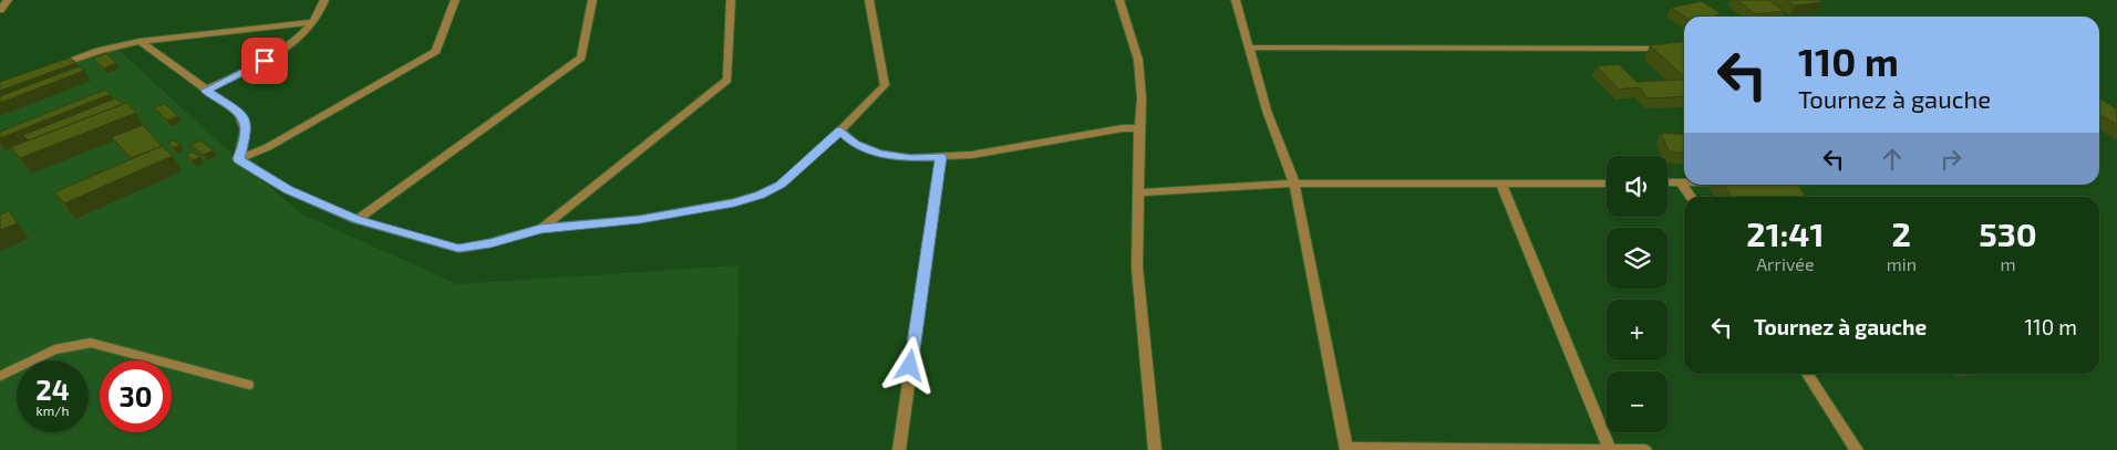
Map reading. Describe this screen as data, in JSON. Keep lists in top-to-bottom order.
{
  "page": {
    "turn": ["110 m", "Tournez à gauche"],
    "map_buttons": ["+", "−"],
    "eta": [
      "21:41",
      "Arrivée",
      "2",
      "min",
      "530",
      "m"
    ],
    "list": [
      {
        "name": "Tournez à gauche",
        "value": "110 m"
      }
    ],
    "speed": "24 km/h",
    "limit": "30"
  }
}
